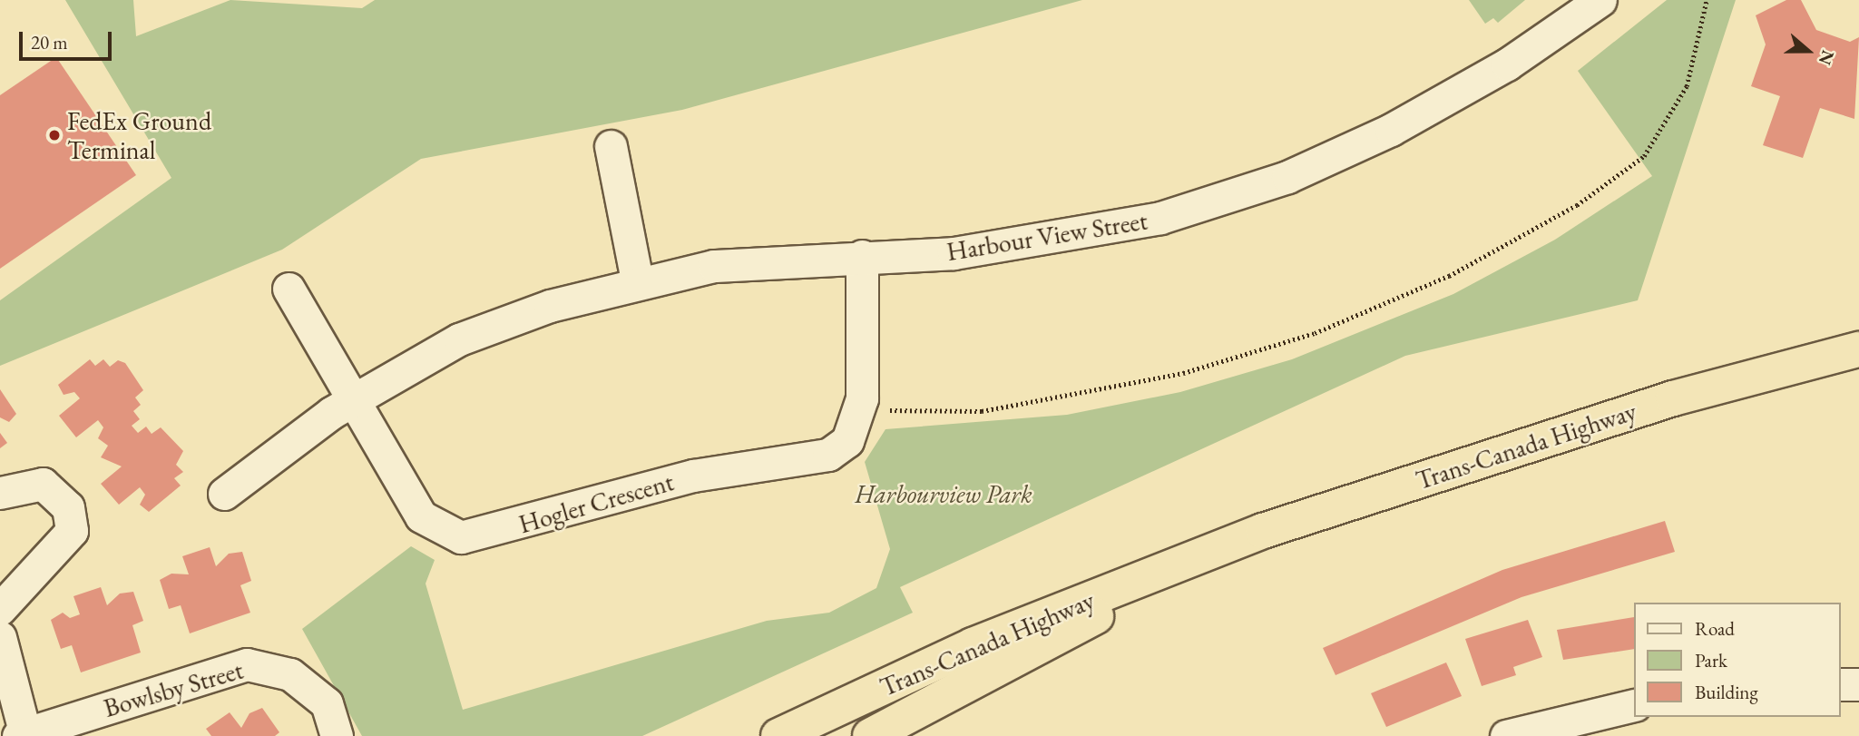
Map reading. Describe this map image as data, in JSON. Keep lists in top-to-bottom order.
{
  "streets": {
    "highway": ["Trans-Canada Highway"],
    "street": ["Harbour View Street", "Hogler Crescent", "Bowlsby Street"]
  },
  "crossings": [
    ["Harbour View Street", "Hogler Crescent"]
  ],
  "parks": ["Harbourview Park"],
  "places": ["FedEx Ground Terminal"],
  "legend": ["Road", "Park", "Building"],
  "scale_bar": "20 m",
  "north": "right"
}
